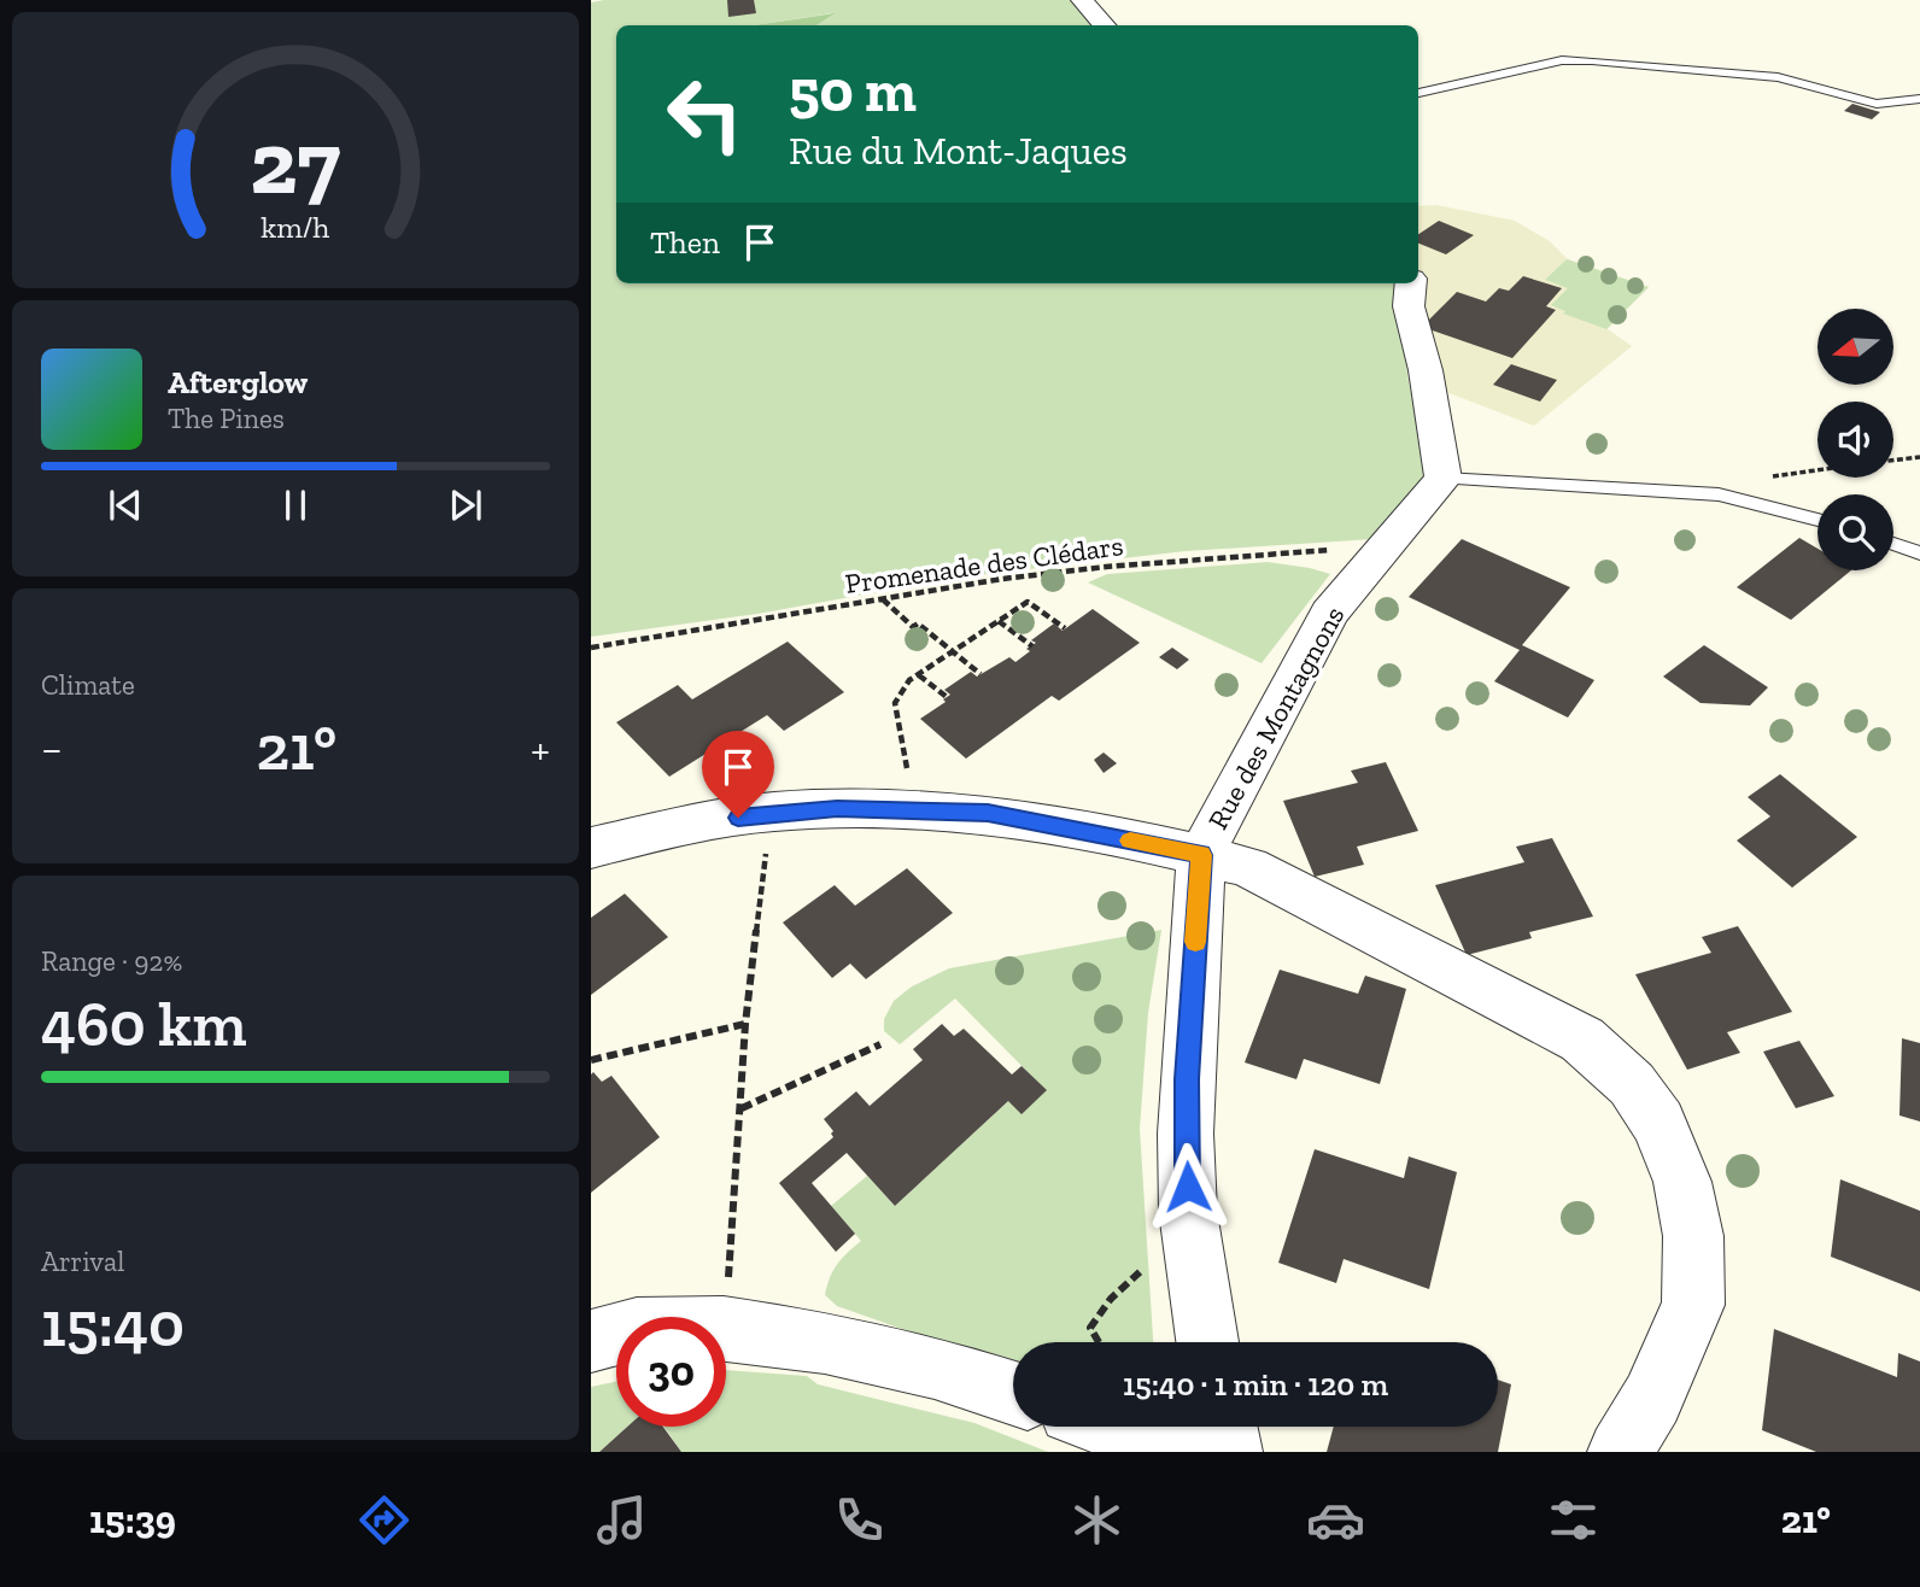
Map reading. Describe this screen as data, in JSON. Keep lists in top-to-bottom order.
{
  "streets": {
    "street": ["Rue des Montagnons"],
    "path": ["Promenade des Clédars"]
  },
  "crossings": [
    ["Promenade des Clédars", "Rue des Montagnons"]
  ],
  "north": "left",
  "page": {
    "turn": ["50 m", "Rue du Mont-Jaques"],
    "then": "Then",
    "song": ["Afterglow", "The Pines"],
    "tile": [
      "Climate",
      ["Range · 92%", "460 km"],
      ["Arrival", "15:40"]
    ],
    "heat": ["−", "21°", "+"],
    "limit": "30",
    "trip": "15:40 · 1 min · 120 m",
    "tabs": ["15:39", "21°"],
    "gauge": ["27", "km/h"]
  }
}
